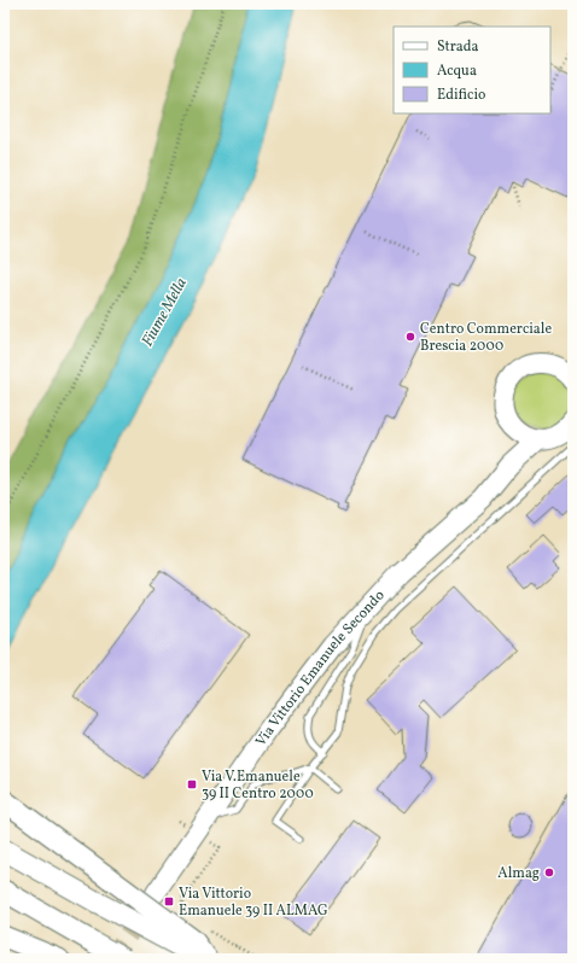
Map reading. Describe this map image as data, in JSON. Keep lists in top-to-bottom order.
{
  "streets": {
    "main road": ["Via Vittorio Emanuele Secondo"]
  },
  "water": ["Fiume Mella"],
  "places": {
    "other": ["Centro Commerciale Brescia 2000", "Almag"],
    "transit": ["Via V.Emanuele 39 II Centro 2000", "Via Vittorio Emanuele 39 II ALMAG"]
  },
  "legend": ["Strada", "Acqua", "Edificio"]
}
